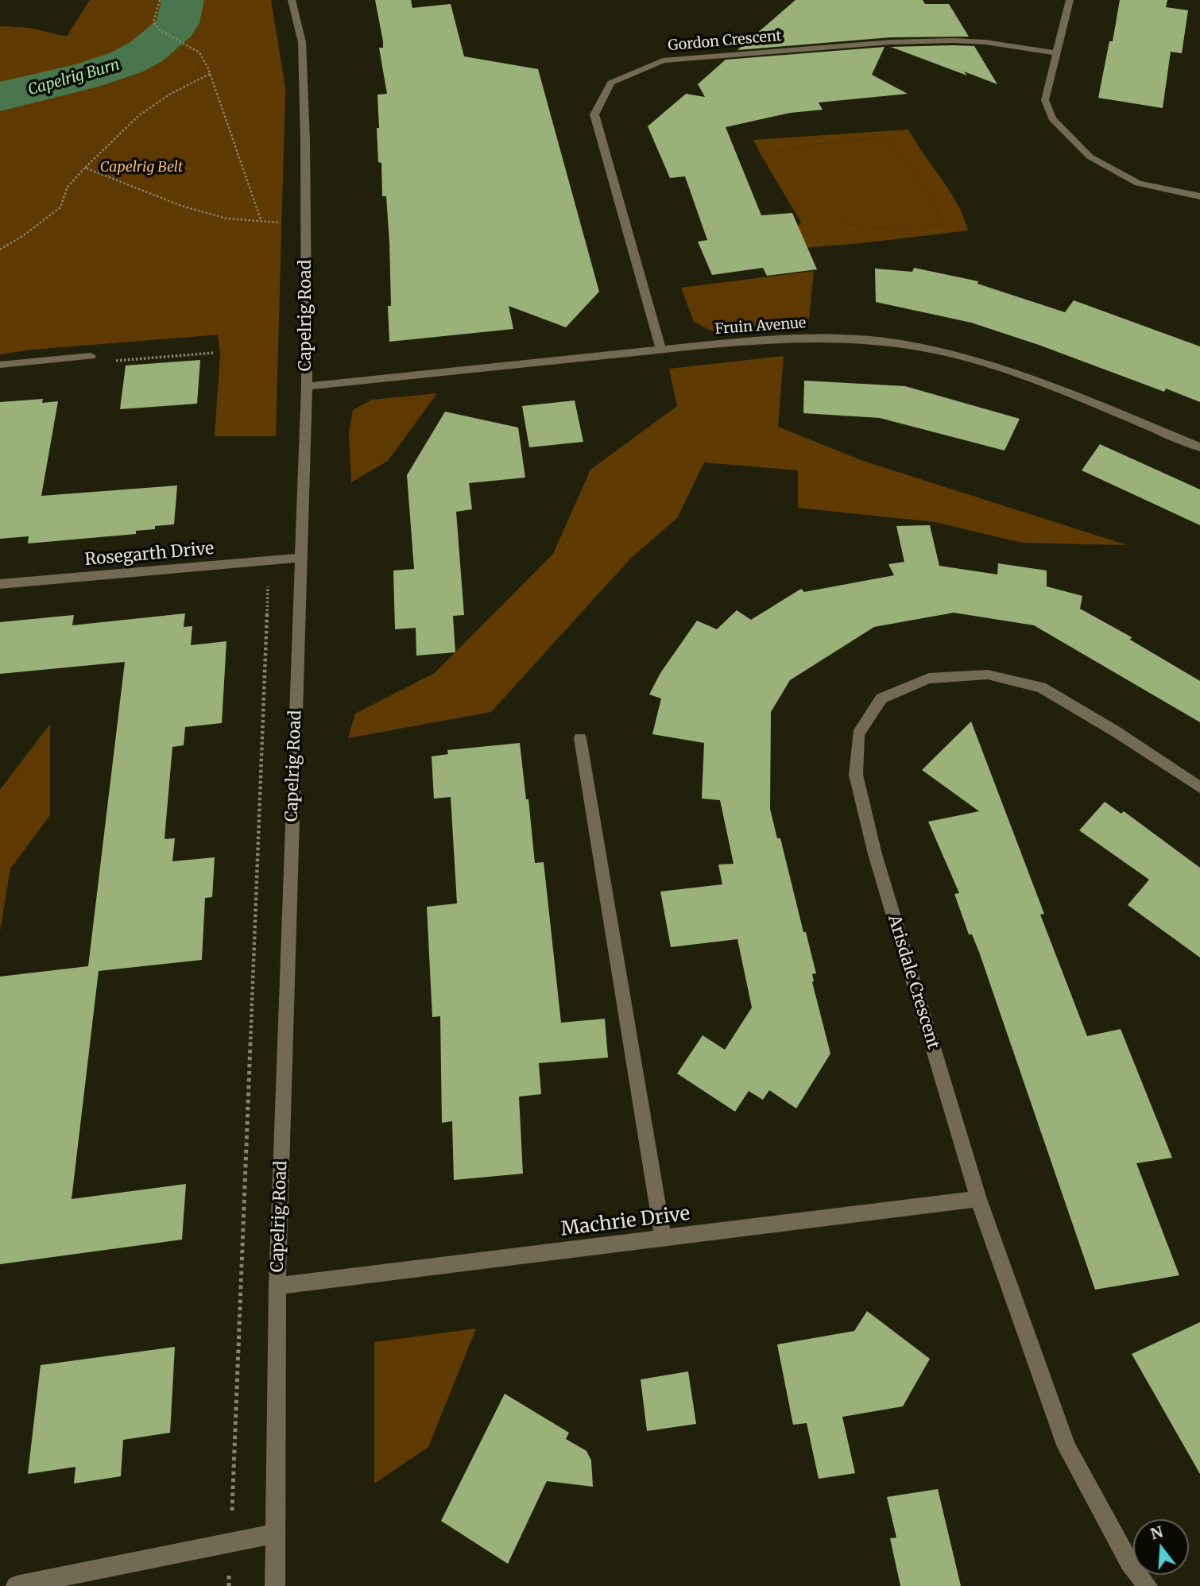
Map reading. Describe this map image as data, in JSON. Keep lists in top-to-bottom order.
{
  "streets": {
    "street": [
      "Gordon Crescent",
      "Capelrig Road",
      "Fruin Avenue",
      "Rosegarth Drive",
      "Arisdale Crescent",
      "Machrie Drive"
    ]
  },
  "crossings": [
    ["Gordon Crescent", "Fruin Avenue"],
    ["Capelrig Road", "Fruin Avenue"],
    ["Capelrig Road", "Rosegarth Drive"],
    ["Capelrig Road", "Machrie Drive"],
    ["Arisdale Crescent", "Machrie Drive"]
  ],
  "water": ["Capelrig Burn"],
  "parks": ["Capelrig Belt"],
  "north": "top"
}
